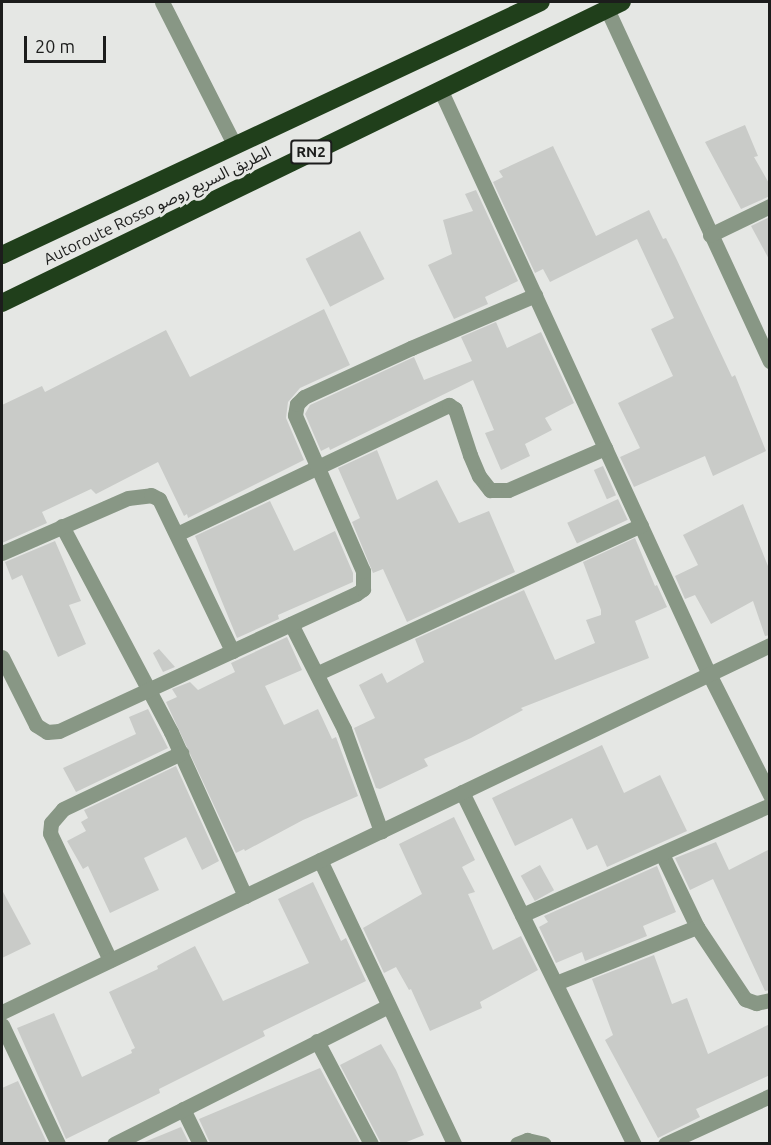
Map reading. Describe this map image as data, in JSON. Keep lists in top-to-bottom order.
{
  "streets": {
    "highway": ["RN2", "Autoroute Rosso الطريق السريع روصو"]
  },
  "scale_bar": "20 m"
}
